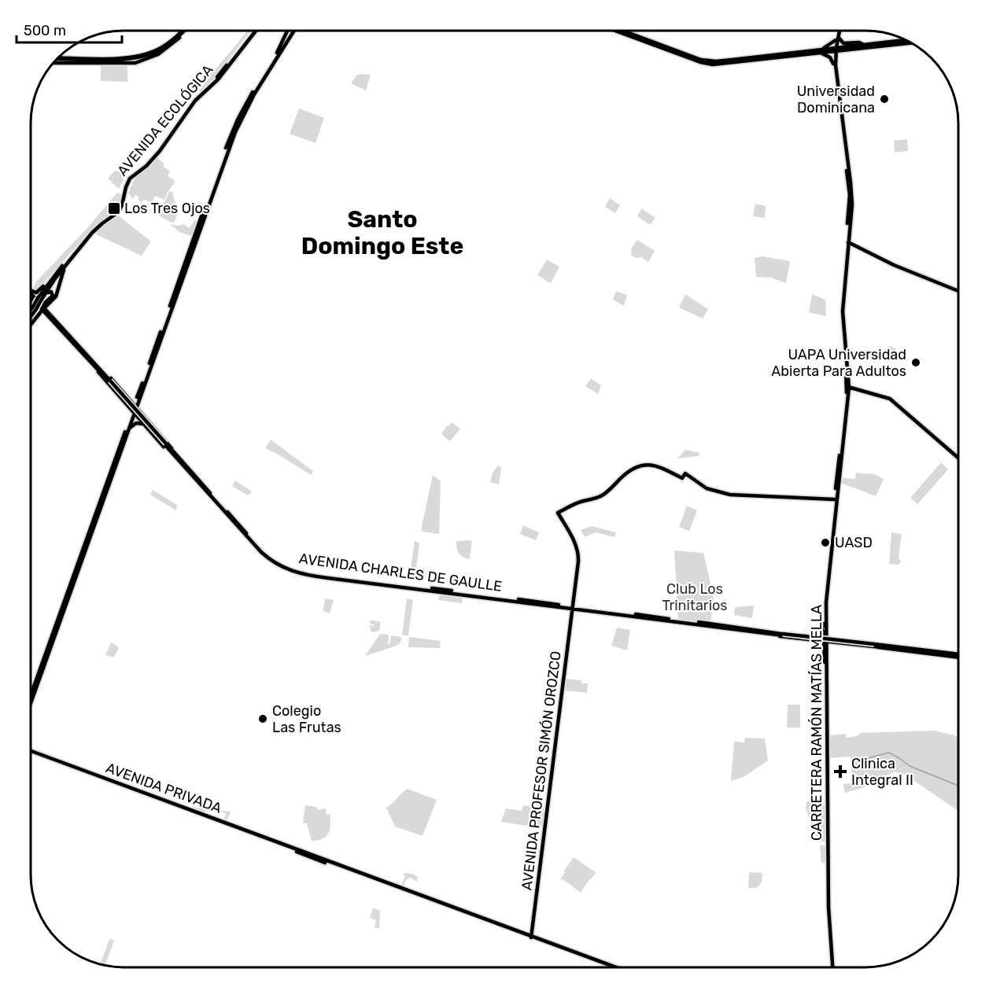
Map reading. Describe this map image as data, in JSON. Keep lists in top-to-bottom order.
{
  "streets": {
    "main road": [
      "AVENIDA ECOLÓGICA",
      "AVENIDA CHARLES DE GAULLE",
      "CARRETERA RAMÓN MATÍAS MELLA",
      "AVENIDA PROFESOR SIMÓN OROZCO",
      "AVENIDA PRIVADA"
    ]
  },
  "crossings": [
    ["AVENIDA ECOLÓGICA", "AVENIDA CHARLES DE GAULLE"],
    ["AVENIDA CHARLES DE GAULLE", "AVENIDA PROFESOR SIMÓN OROZCO"],
    ["CARRETERA RAMÓN MATÍAS MELLA", "AVENIDA PROFESOR SIMÓN OROZCO"],
    ["AVENIDA PROFESOR SIMÓN OROZCO", "AVENIDA PRIVADA"]
  ],
  "districts": ["Santo Domingo Este"],
  "parks": ["Club Los Trinitarios"],
  "places": {
    "other": [
      "Universidad Dominicana",
      "UAPA Universidad Abierta Para Adultos",
      "UASD",
      "Colegio Las Frutas"
    ],
    "transit": ["Los Tres Ojos"],
    "health": ["Clinica Integral II"]
  },
  "scale_bar": "500 m"
}
